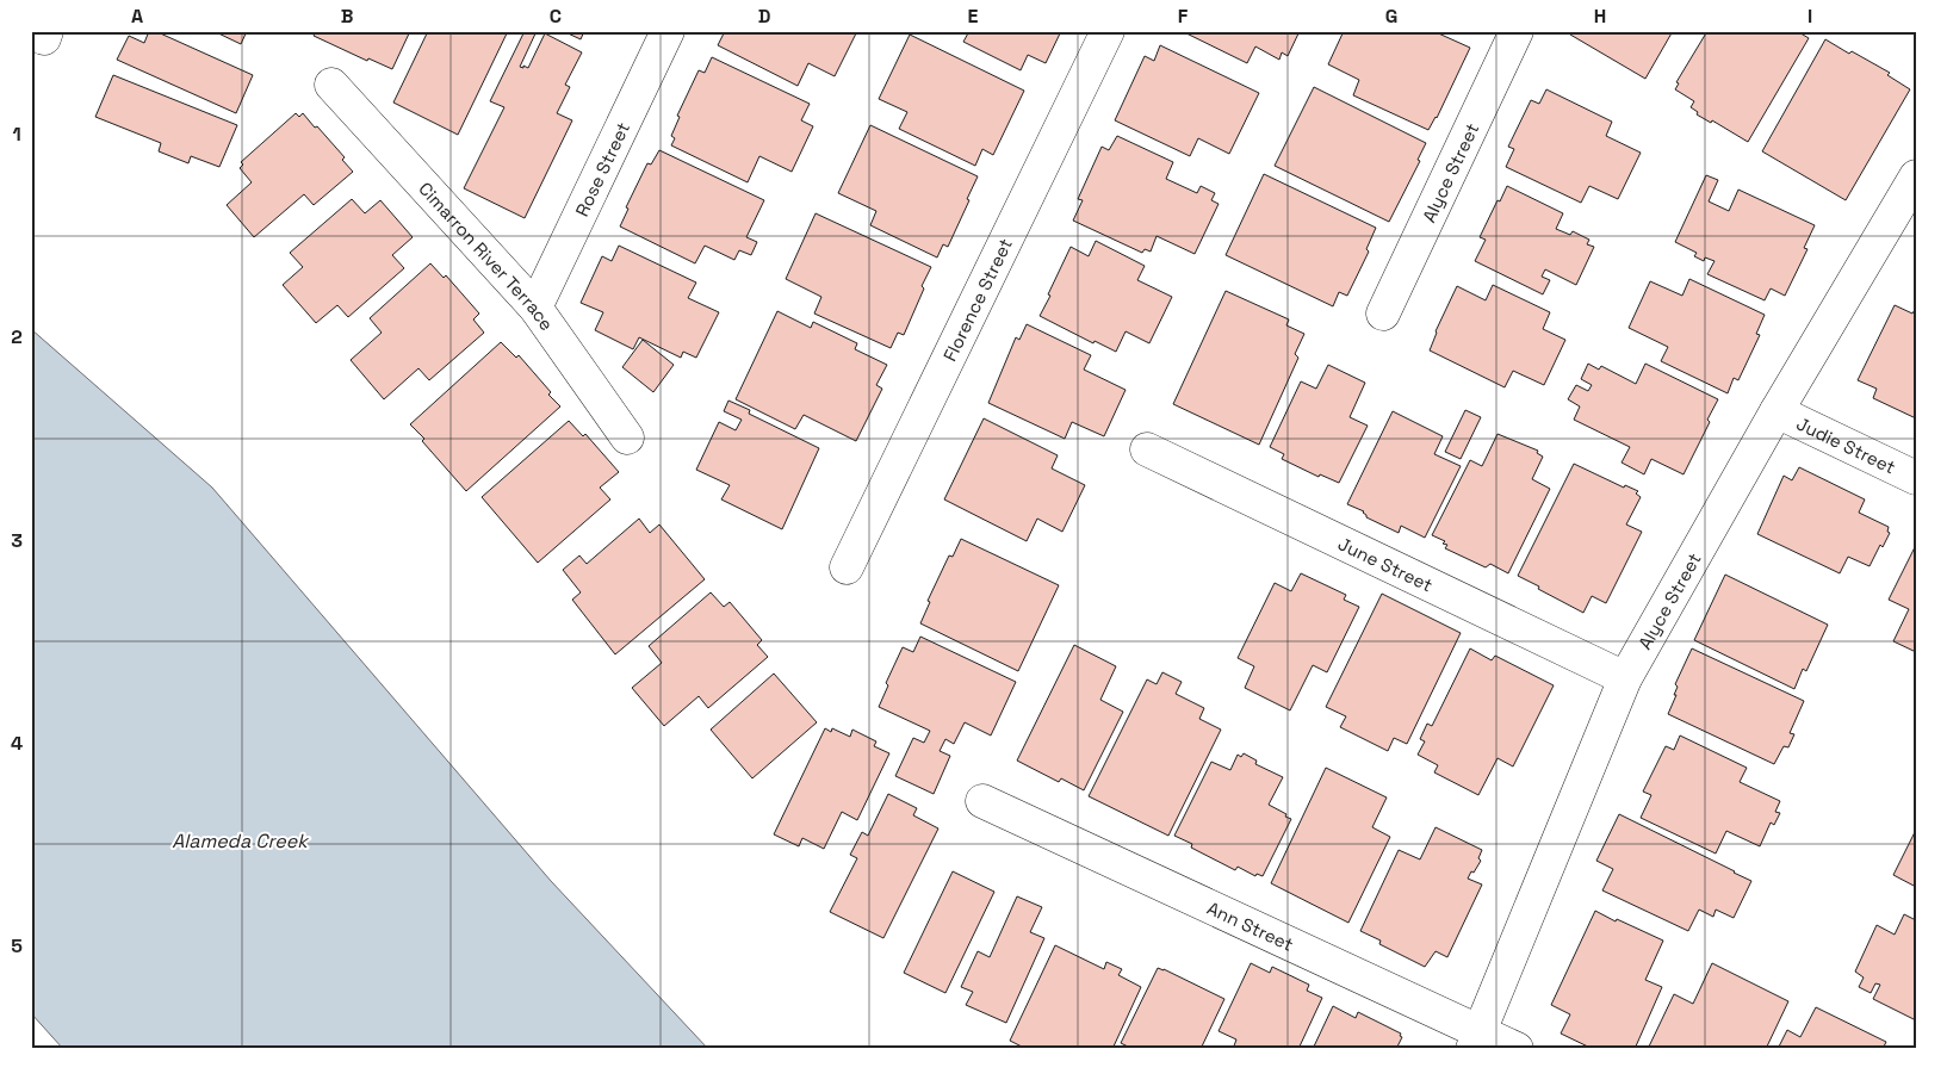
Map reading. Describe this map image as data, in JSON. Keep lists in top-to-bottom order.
{
  "streets": {
    "street": [
      "Rose Street",
      "Alyce Street",
      "Cimarron River Terrace",
      "Florence Street",
      "Judie Street",
      "June Street",
      "Ann Street"
    ]
  },
  "crossings": [
    ["Rose Street", "Cimarron River Terrace"],
    ["Alyce Street", "Judie Street"],
    ["Alyce Street", "June Street"],
    ["Alyce Street", "Ann Street"]
  ],
  "water": ["Alameda Creek"],
  "grid": {
    "columns": [
      "A",
      "B",
      "C",
      "D",
      "E",
      "F",
      "G",
      "H",
      "I"
    ],
    "rows": [
      "1",
      "2",
      "3",
      "4",
      "5"
    ]
  }
}
